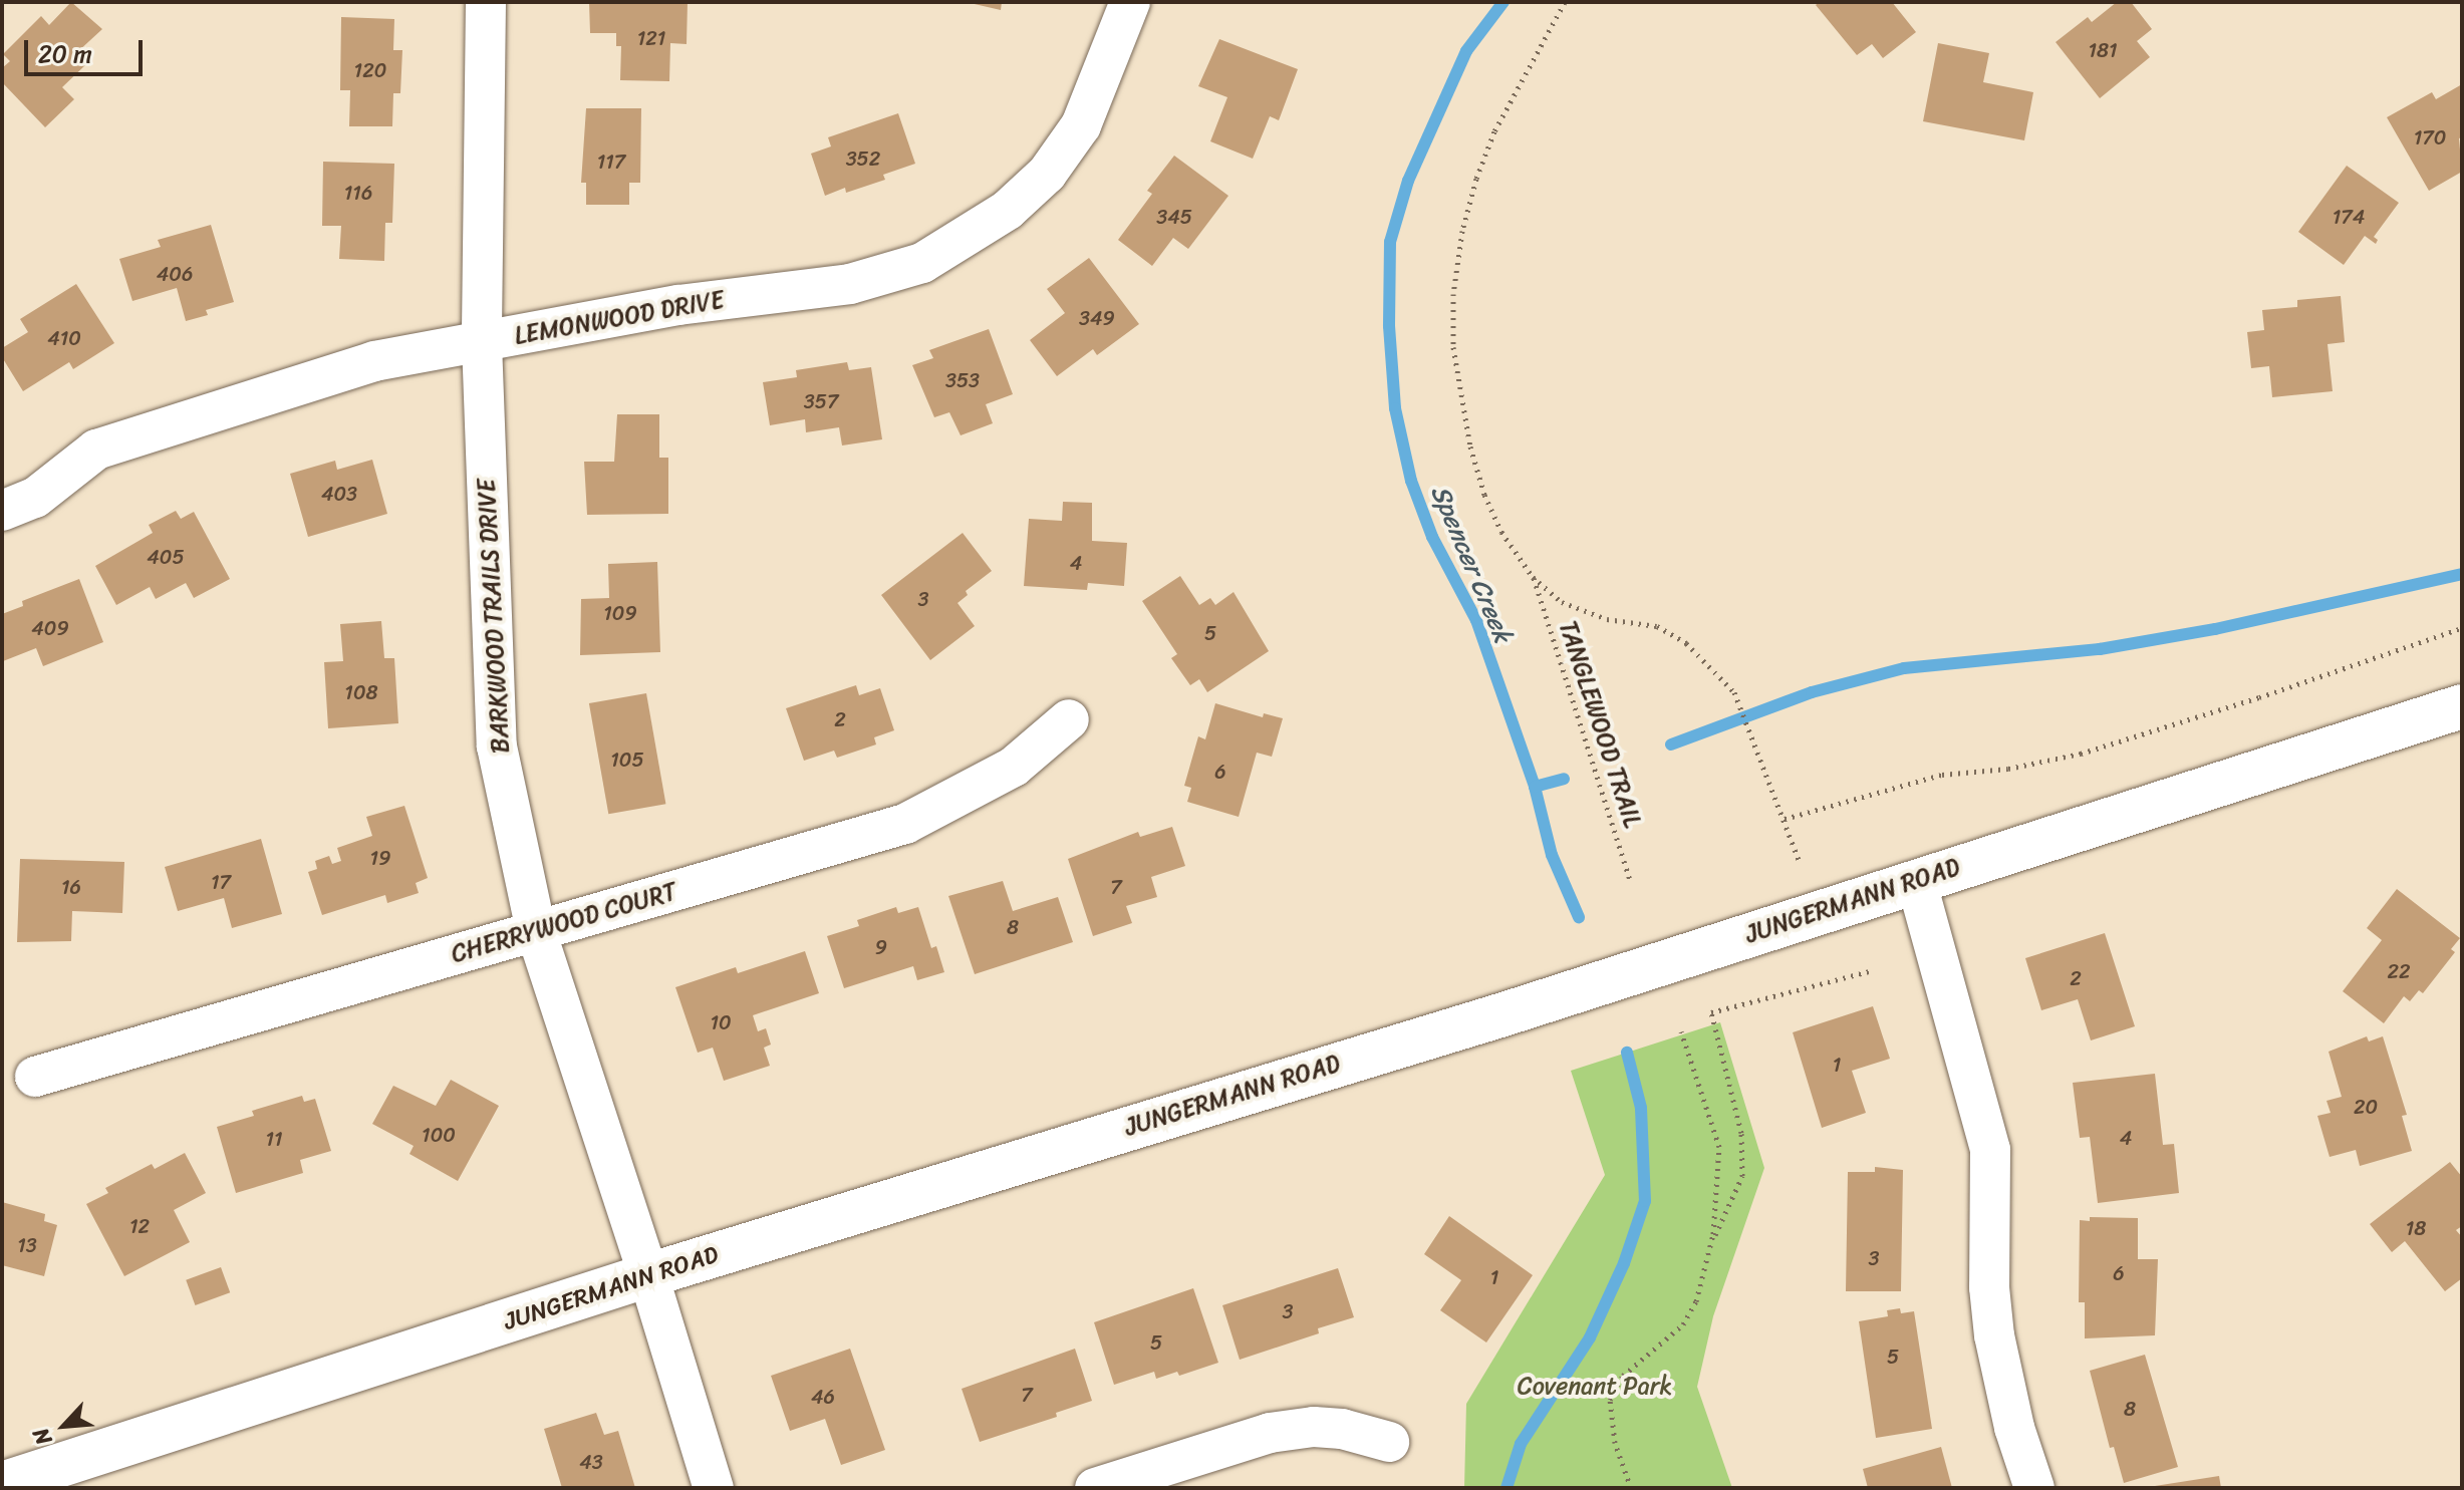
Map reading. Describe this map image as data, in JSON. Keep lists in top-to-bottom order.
{
  "streets": {
    "main road": ["JUNGERMANN ROAD"],
    "street": ["LEMONWOOD DRIVE", "BARKWOOD TRAILS DRIVE", "CHERRYWOOD COURT"],
    "path": ["TANGLEWOOD TRAIL"]
  },
  "crossings": [
    ["LEMONWOOD DRIVE", "BARKWOOD TRAILS DRIVE"],
    ["BARKWOOD TRAILS DRIVE", "JUNGERMANN ROAD"],
    ["BARKWOOD TRAILS DRIVE", "CHERRYWOOD COURT"]
  ],
  "water": ["Spencer Creek"],
  "parks": ["Covenant Park"],
  "house_numbers": [
    "121",
    "181",
    "120",
    "170",
    "352",
    "117",
    "116",
    "345",
    "174",
    "406",
    "349",
    "410",
    "353",
    "357",
    "403",
    "405",
    "4",
    "3",
    "109",
    "409",
    "5",
    "108",
    "2",
    "105",
    "6",
    "19",
    "17",
    "16",
    "7",
    "8",
    "9",
    "22",
    "2",
    "10",
    "1",
    "20",
    "100",
    "4",
    "11",
    "12",
    "18",
    "13",
    "3",
    "6",
    "1",
    "3",
    "5",
    "5",
    "7",
    "46",
    "8",
    "43"
  ],
  "scale_bar": "20 m",
  "north": "bottom left"
}
